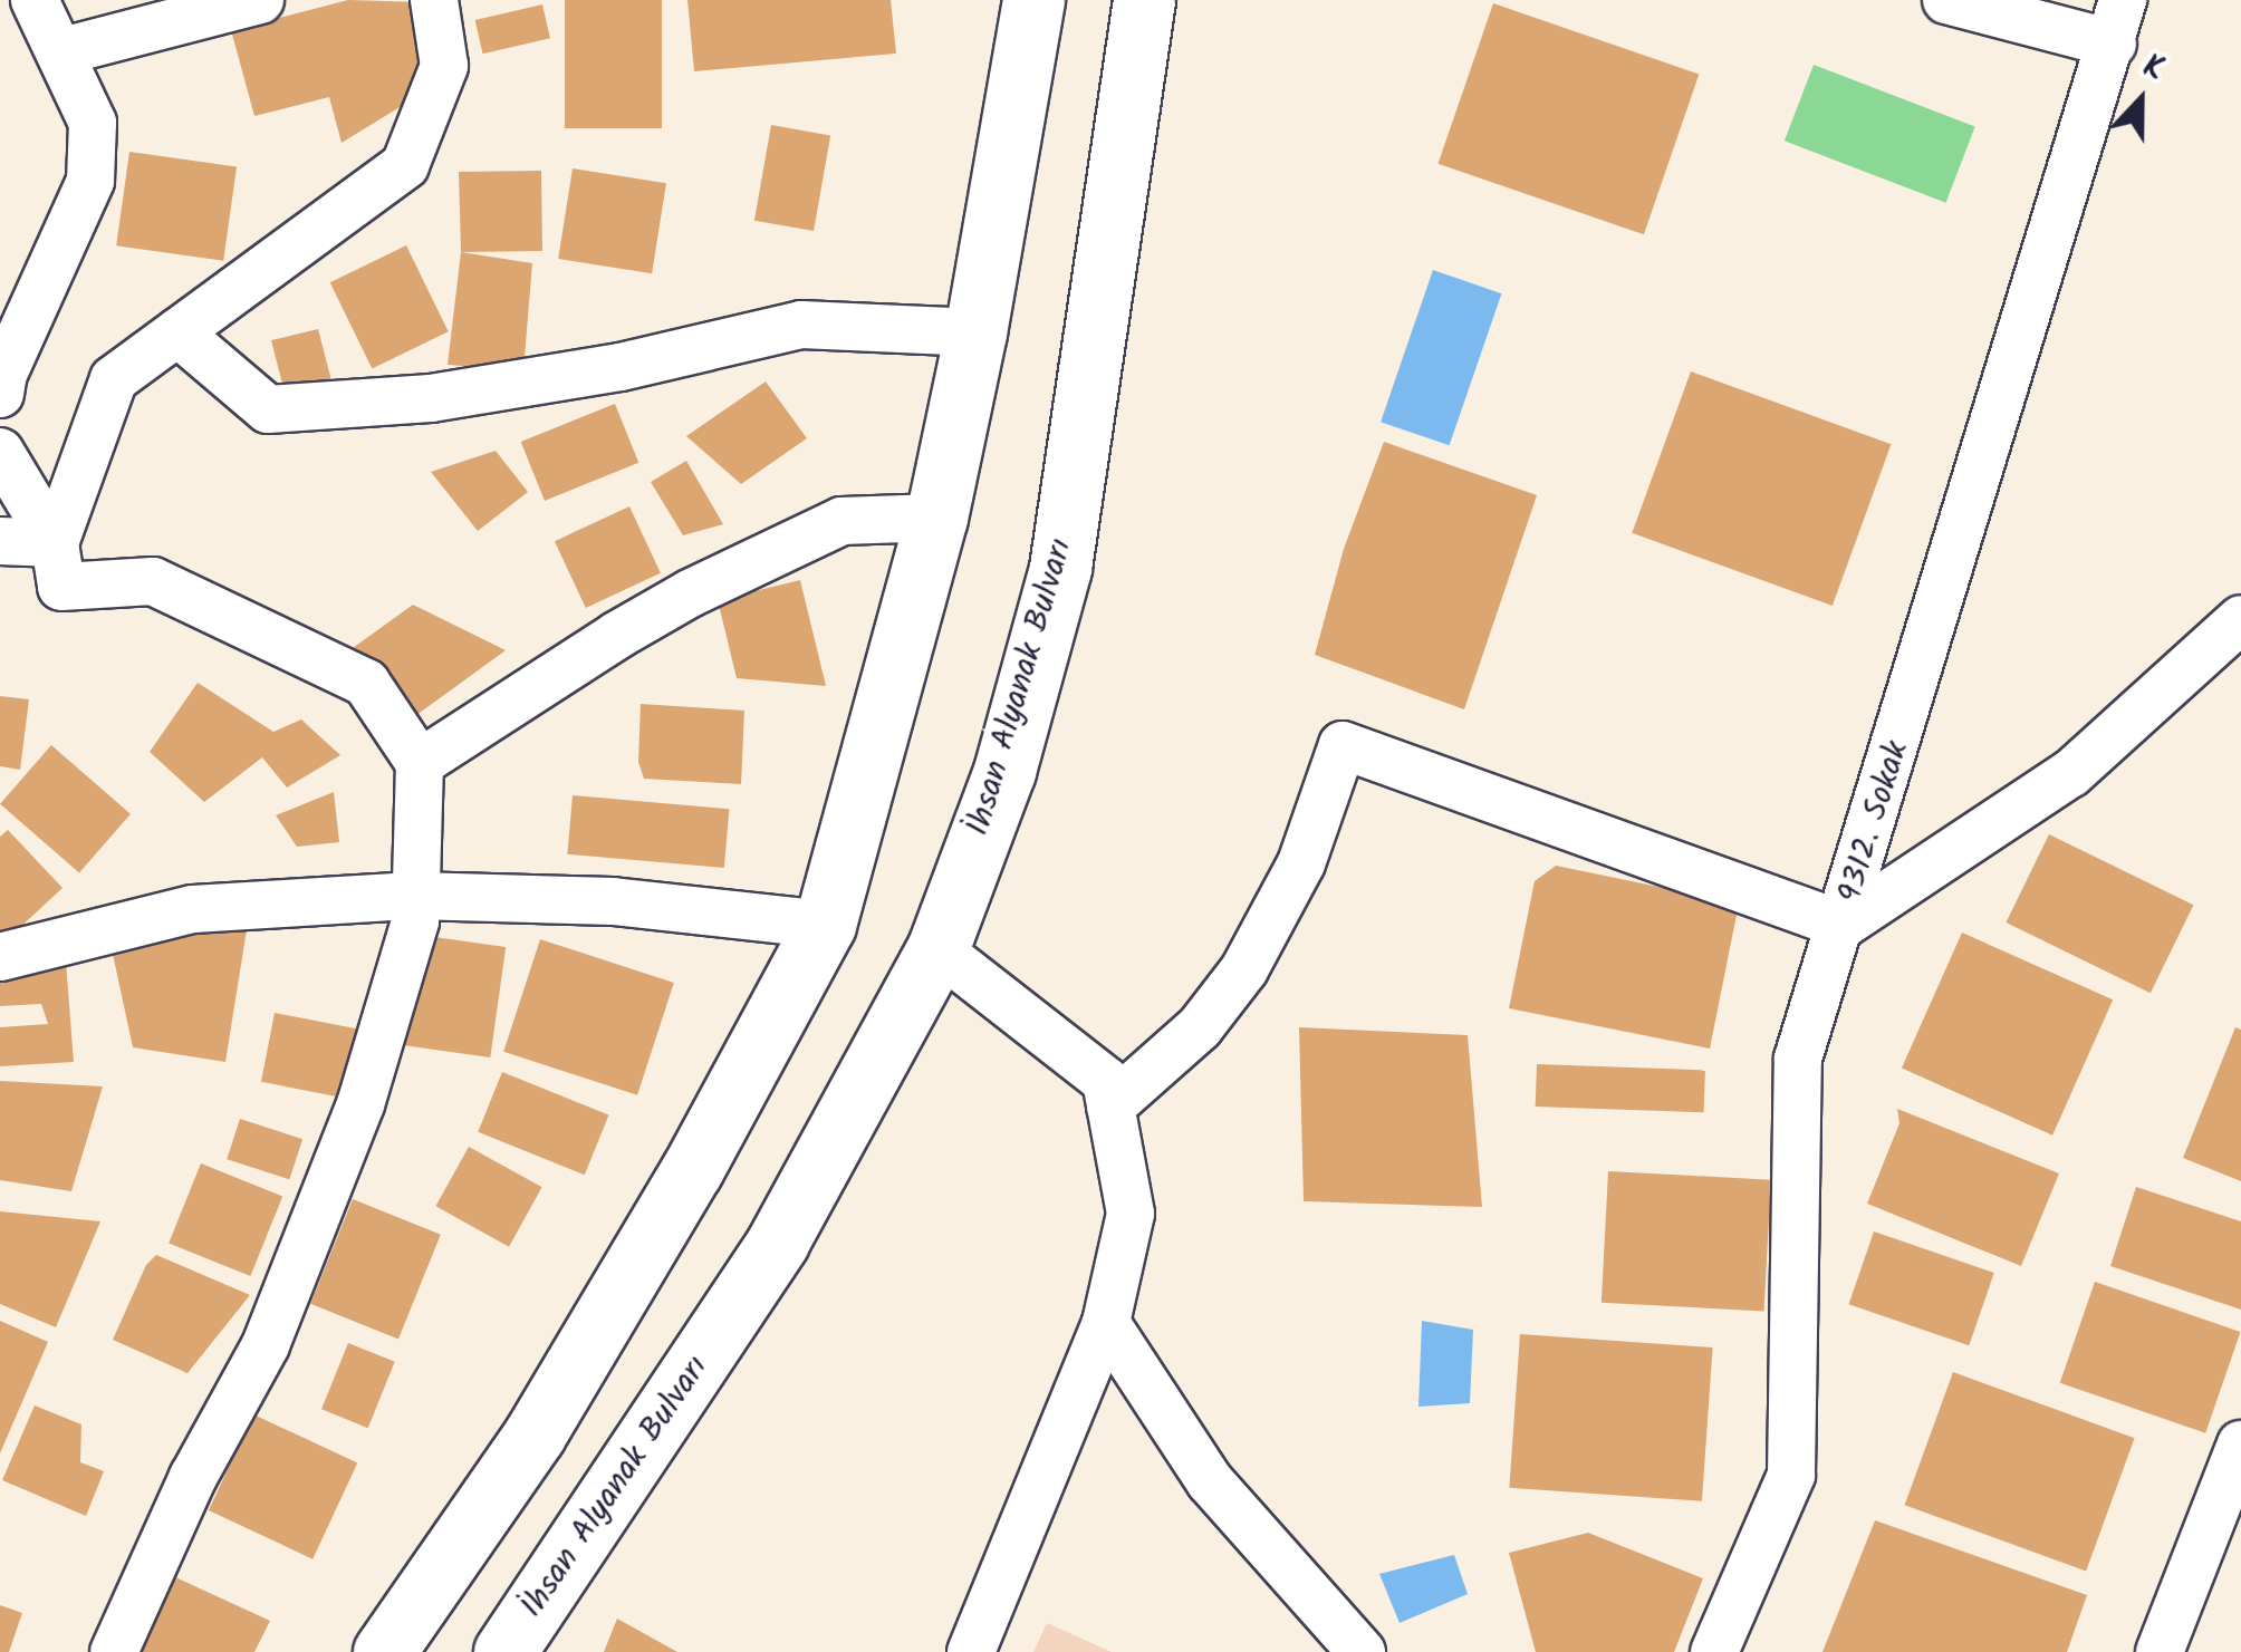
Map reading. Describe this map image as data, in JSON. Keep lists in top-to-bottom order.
{
  "streets": {
    "main road": ["İhsan Alyanak Bulvarı"],
    "street": ["9312. Sokak"]
  },
  "north": "top"
}
